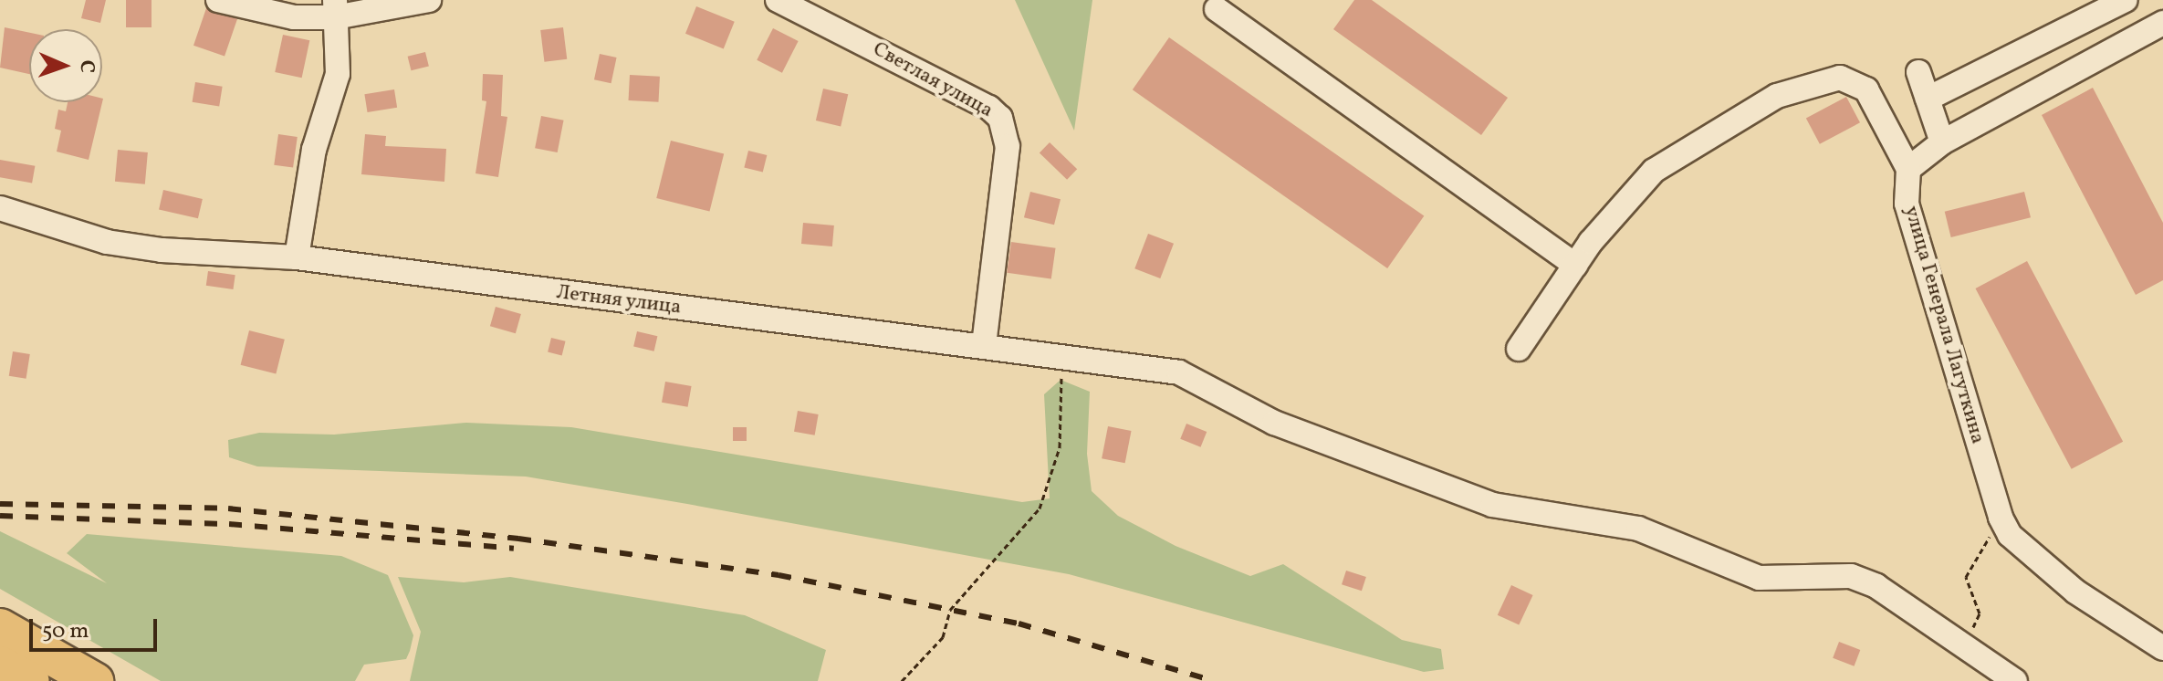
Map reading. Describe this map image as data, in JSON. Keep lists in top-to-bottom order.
{
  "streets": {
    "street": ["Светлая улица", "Летняя улица", "улица Генерала Лагуткина"]
  },
  "crossings": [
    ["Светлая улица", "Летняя улица"]
  ],
  "scale_bar": "50 m",
  "north": "right"
}
